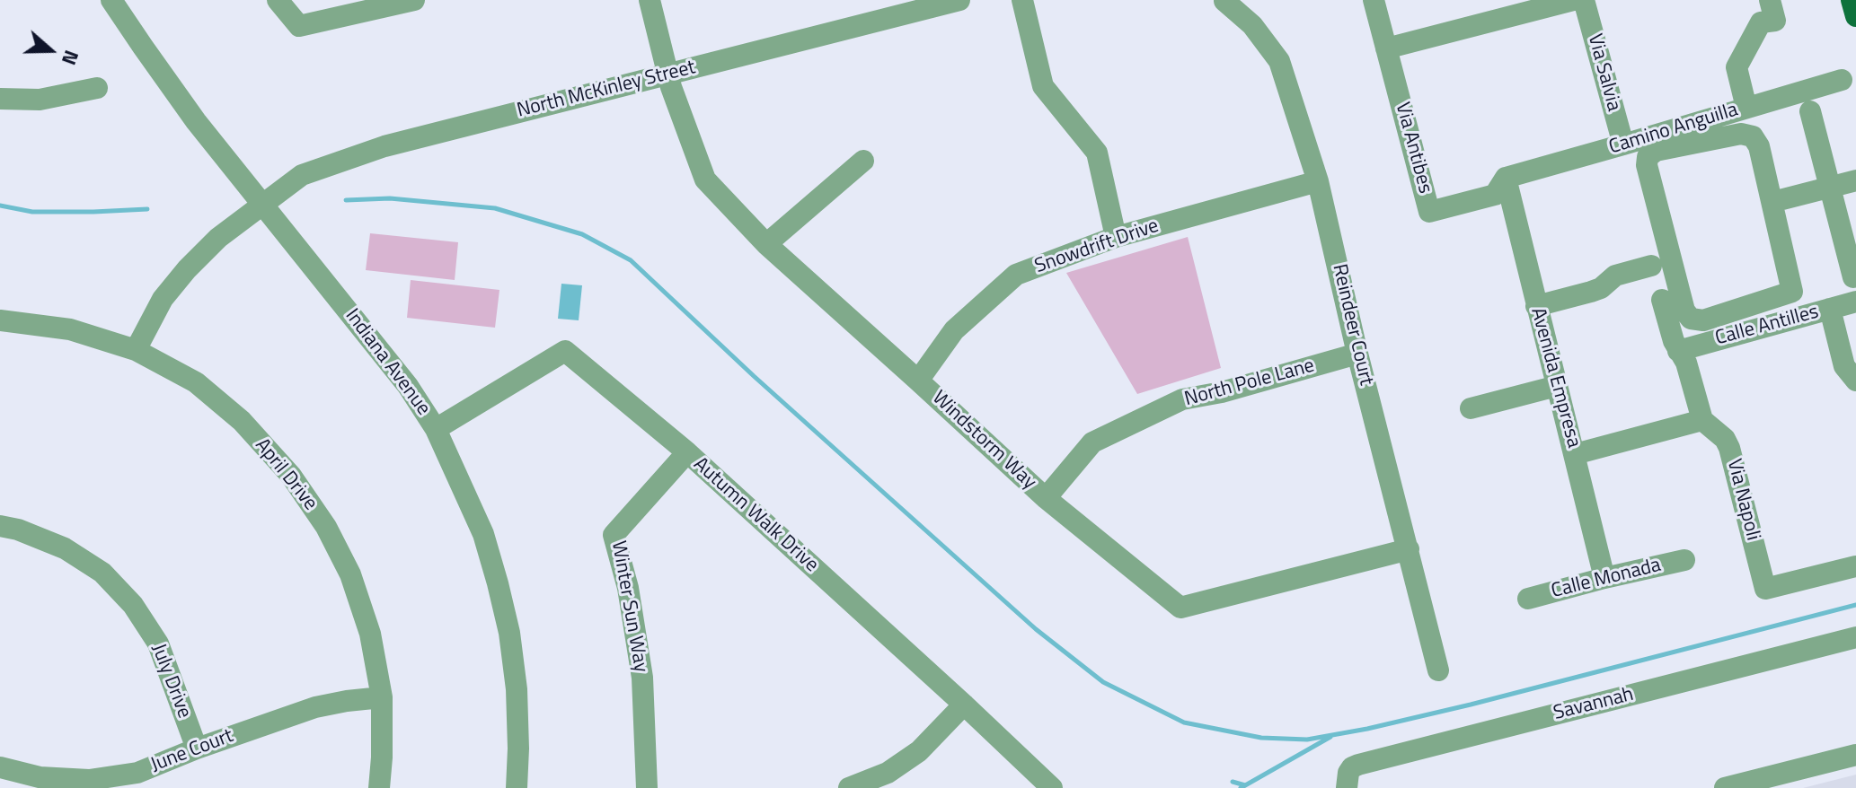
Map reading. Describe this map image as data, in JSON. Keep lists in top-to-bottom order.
{
  "streets": {
    "street": [
      "Via Salvia",
      "North McKinley Street",
      "Camino Anguilla",
      "Via Antibes",
      "Snowdrift Drive",
      "Reindeer Court",
      "Calle Antilles",
      "Indiana Avenue",
      "Avenida Empresa",
      "North Pole Lane",
      "Windstorm Way",
      "April Drive",
      "Via Napoli",
      "Autumn Walk Drive",
      "Calle Monada",
      "Winter Sun Way",
      "July Drive",
      "Savannah",
      "June Court"
    ]
  },
  "crossings": [
    ["Via Salvia", "Camino Anguilla"],
    ["North McKinley Street", "Indiana Avenue"],
    ["North McKinley Street", "Windstorm Way"],
    ["North McKinley Street", "April Drive"],
    ["Camino Anguilla", "Via Antibes"],
    ["Camino Anguilla", "Avenida Empresa"],
    ["Via Antibes", "Avenida Empresa"],
    ["Snowdrift Drive", "Reindeer Court"],
    ["Snowdrift Drive", "Windstorm Way"],
    ["Reindeer Court", "North Pole Lane"],
    ["Reindeer Court", "Windstorm Way"],
    ["Indiana Avenue", "Autumn Walk Drive"],
    ["Avenida Empresa", "Calle Monada"],
    ["North Pole Lane", "Windstorm Way"],
    ["April Drive", "June Court"],
    ["Autumn Walk Drive", "Winter Sun Way"],
    ["July Drive", "June Court"]
  ],
  "north": "right"
}
